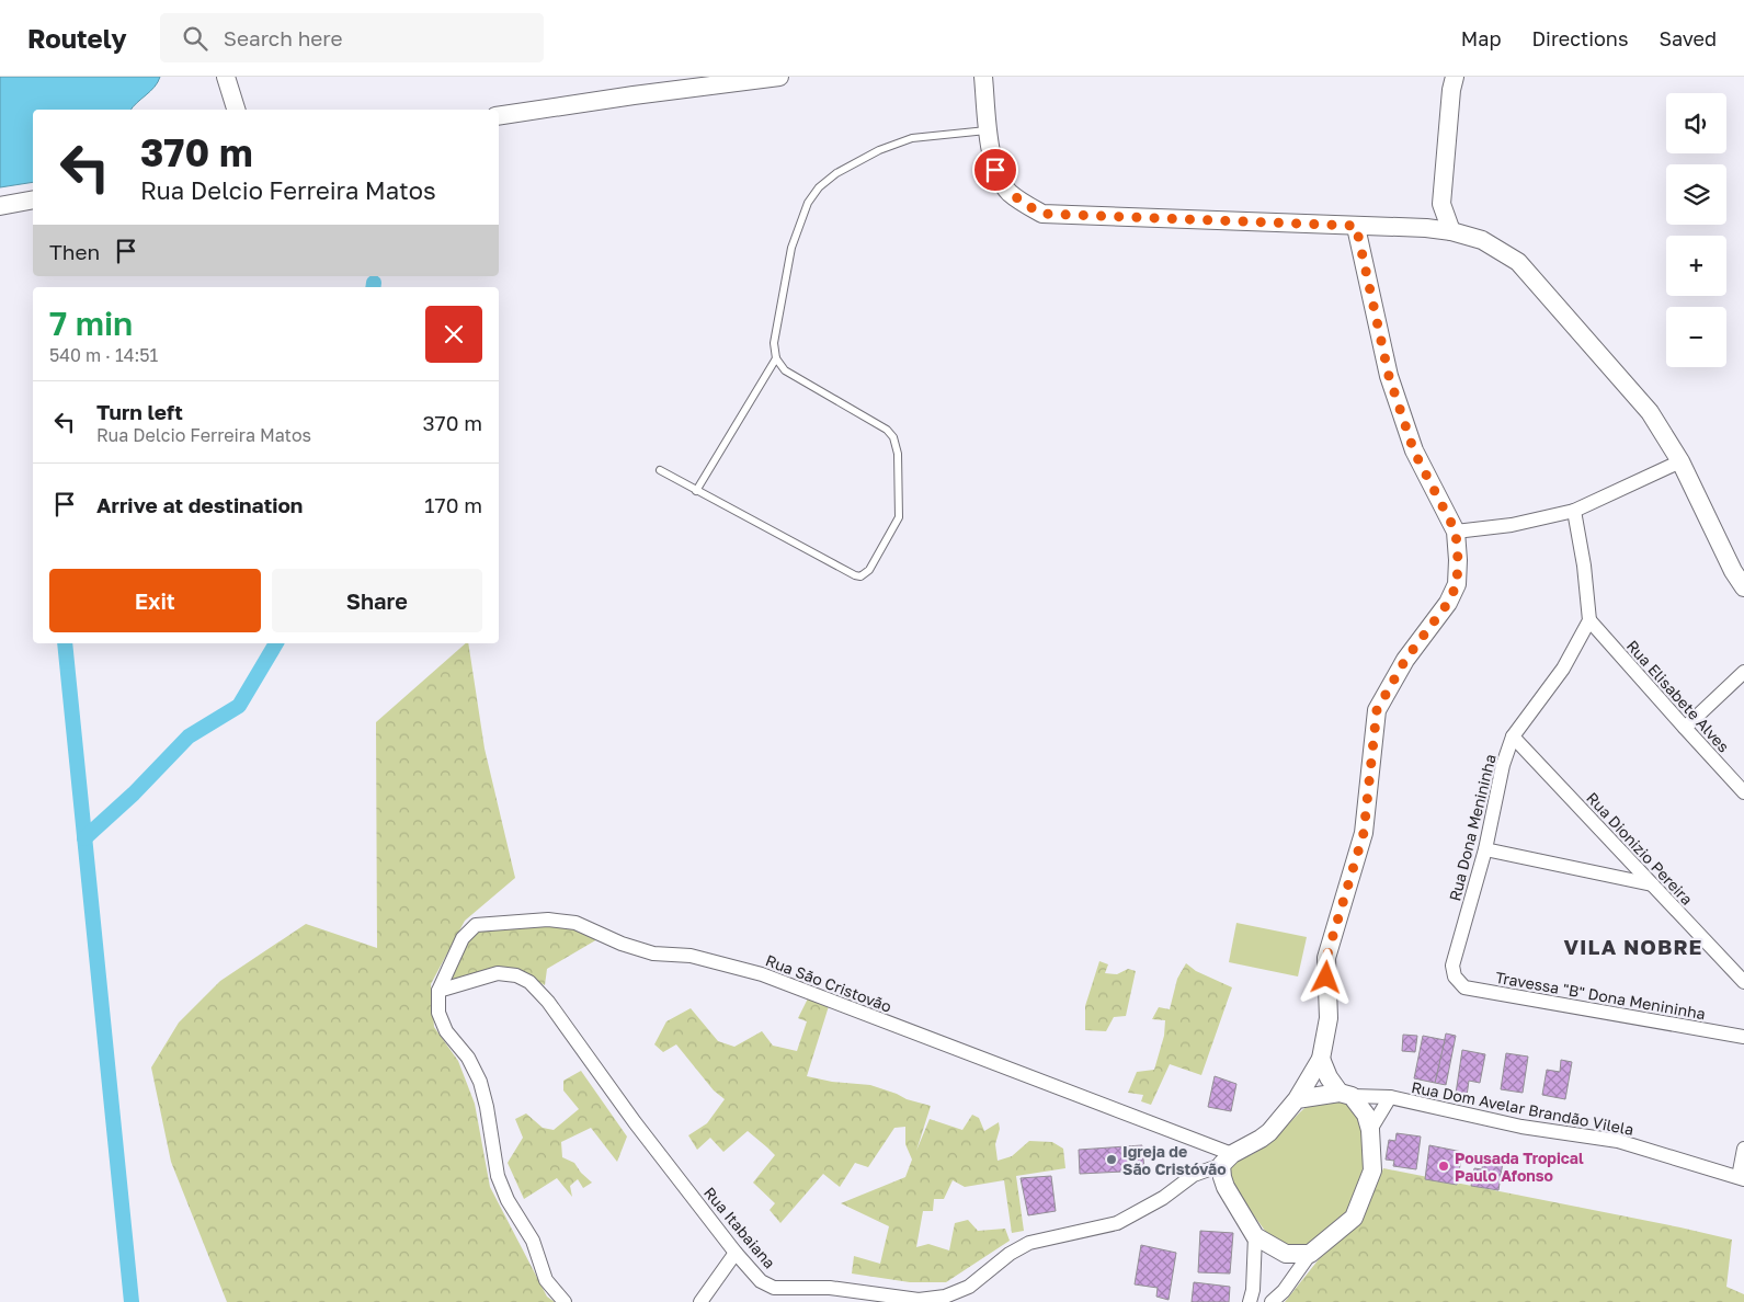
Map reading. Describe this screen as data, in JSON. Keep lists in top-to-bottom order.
{
  "streets": {
    "street": [
      "Rua Elisabete Alves",
      "Rua Dona Menininha",
      "Rua Dionizio Pereira",
      "Rua São Cristovão",
      "Travessa \"B\" Dona Menininha",
      "Rua Dom Avelar Brandão Vilela",
      "Rua Itabaiana"
    ]
  },
  "crossings": [
    ["Rua Elisabete Alves", "Rua Dona Menininha"],
    ["Rua Dona Menininha", "Rua Dionizio Pereira"],
    ["Rua Dona Menininha", "Travessa \"B\" Dona Menininha"],
    ["Rua São Cristovão", "Rua Dom Avelar Brandão Vilela"],
    ["Rua São Cristovão", "Rua Itabaiana"],
    ["Rua Dom Avelar Brandão Vilela", "Rua Itabaiana"]
  ],
  "districts": ["VILA NOBRE"],
  "places": ["Igreja de São Cristóvão", "Pousada Tropical Paulo Afonso"],
  "page": {
    "header": "Routely",
    "search": "Search here",
    "nav": ["Map", "Directions", "Saved"],
    "map_buttons": ["+", "−"],
    "turn": ["370 m", "Rua Delcio Ferreira Matos"],
    "then": "Then",
    "heading": ["7 min", "540 m · 14:51"],
    "list": [
      {
        "name": "Turn left",
        "note": "Rua Delcio Ferreira Matos",
        "value": "370 m"
      },
      {
        "name": "Arrive at destination",
        "value": "170 m"
      }
    ],
    "buttons": ["Exit", "Share"]
  }
}
